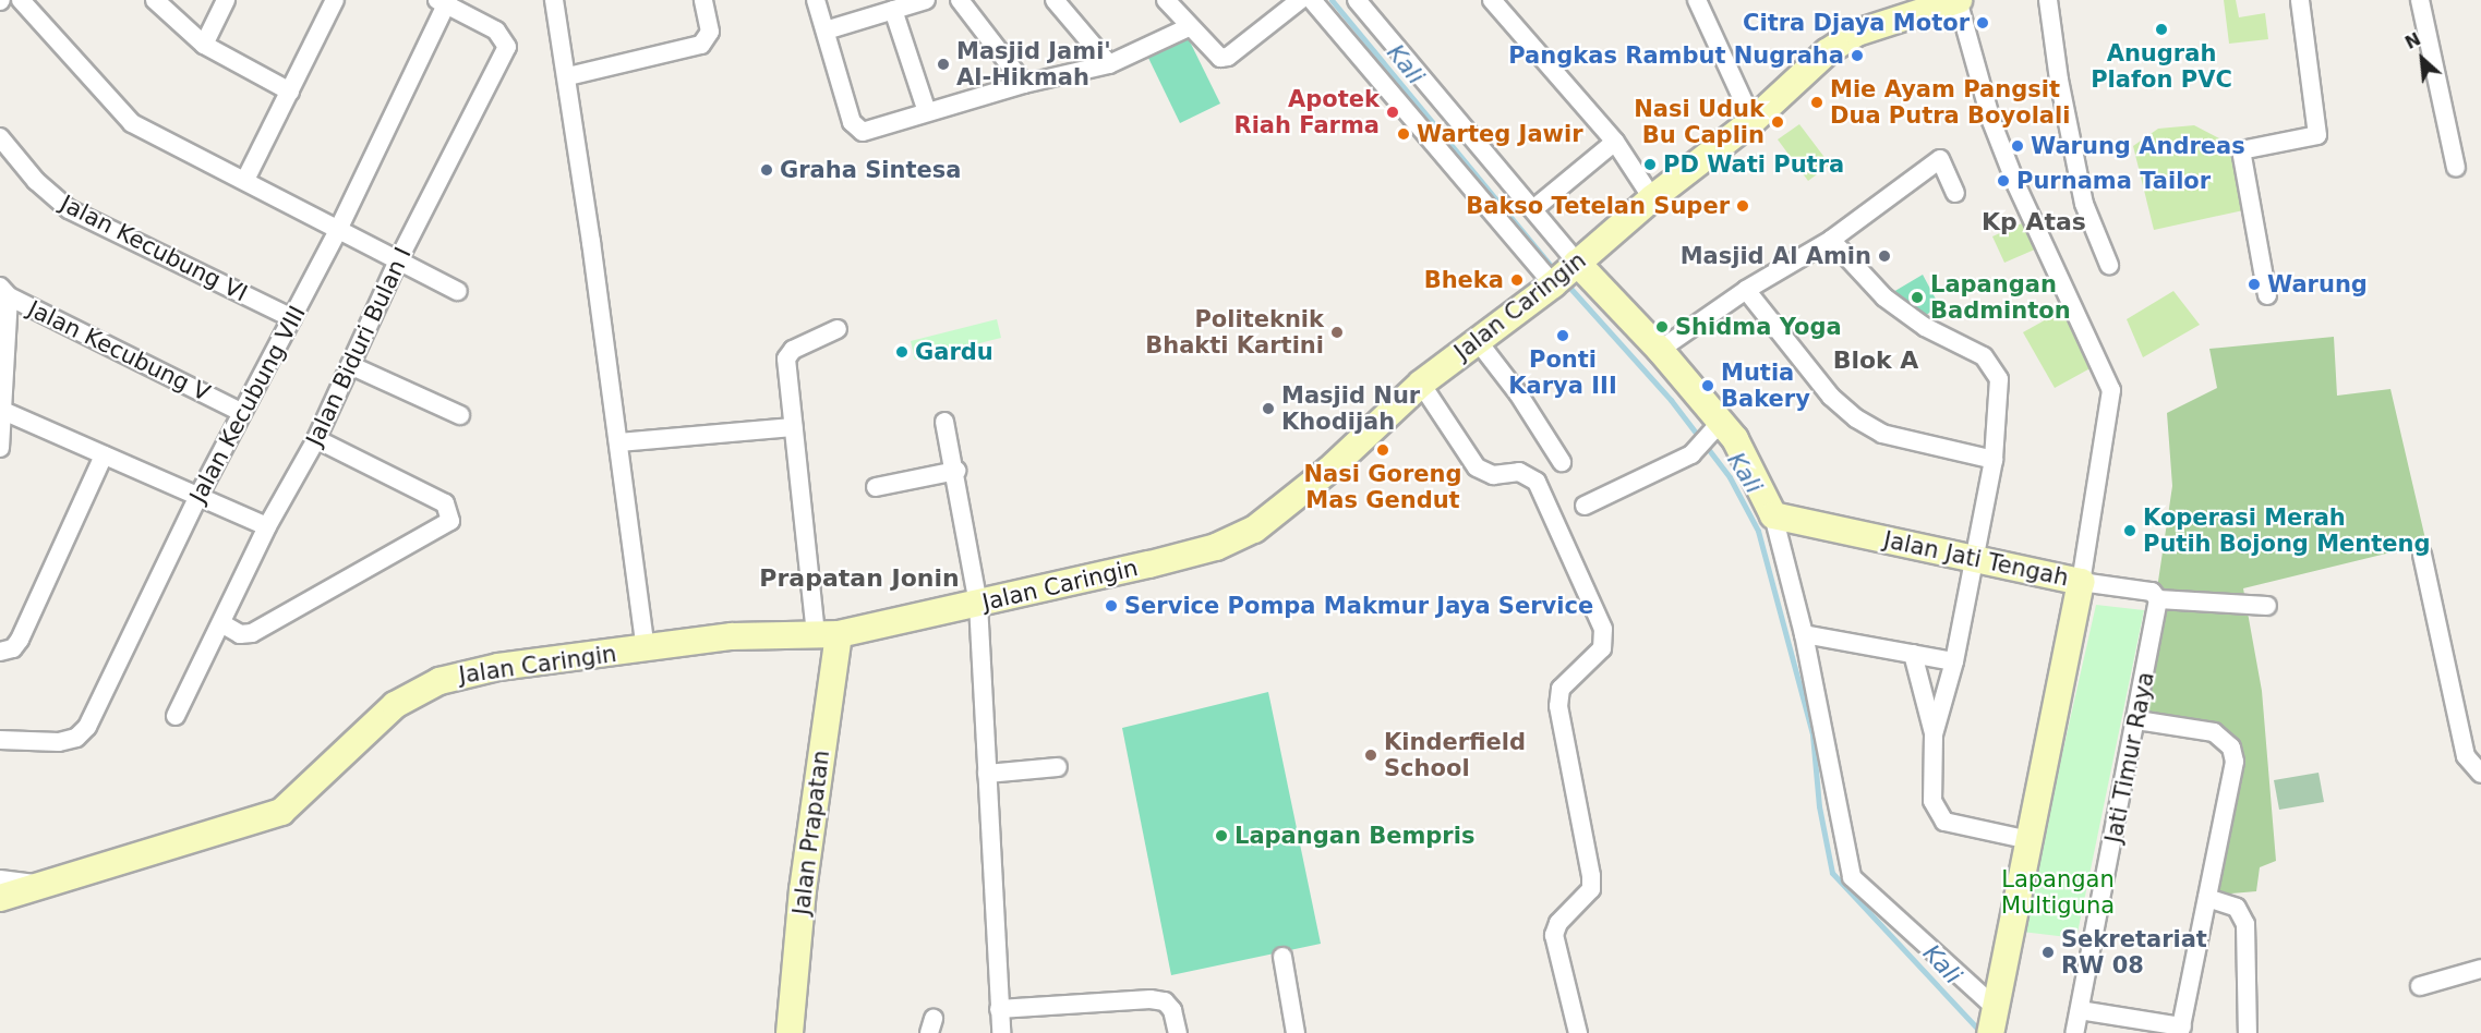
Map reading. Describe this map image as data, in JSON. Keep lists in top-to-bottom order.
{
  "streets": {
    "main road": ["Jalan Caringin", "Jalan Jati Tengah", "Jalan Prapatan"],
    "street": [
      "Jalan Kecubung VI",
      "Jalan Biduri Bulan I",
      "Jalan Kecubung V",
      "Jalan Kecubung VIII",
      "Jati Timur Raya"
    ]
  },
  "crossings": [
    ["Jalan Kecubung VI", "Jalan Kecubung VIII"],
    ["Jalan Caringin", "Jalan Prapatan"],
    ["Jalan Biduri Bulan I", "Jalan Kecubung VIII"],
    ["Jalan Kecubung V", "Jalan Kecubung VIII"]
  ],
  "districts": ["Kp Atas", "Blok A", "Prapatan Jonin"],
  "water": ["Kali"],
  "parks": ["Lapangan Multiguna"],
  "places": [
    "Citra Djaya Motor",
    "Anugrah Plafon PVC",
    "Pangkas Rambut Nugraha",
    "Masjid Jami' Al-Hikmah",
    "Mie Ayam Pangsit Dua Putra Boyolali",
    "Apotek Riah Farma",
    "Nasi Uduk Bu Caplin",
    "Warteg Jawir",
    "Warung Andreas",
    "PD Wati Putra",
    "Graha Sintesa",
    "Purnama Tailor",
    "Bakso Tetelan Super",
    "Masjid Al Amin",
    "Bheka",
    "Warung",
    "Lapangan Badminton",
    "Shidma Yoga",
    "Politeknik Bhakti Kartini",
    "Ponti Karya III",
    "Gardu",
    "Mutia Bakery",
    "Masjid Nur Khodijah",
    "Nasi Goreng Mas Gendut",
    "Koperasi Merah Putih Bojong Menteng",
    "Service Pompa Makmur Jaya Service",
    "Kinderfield School",
    "Lapangan Bempris",
    "Sekretariat RW 08"
  ],
  "north": "top left"
}
